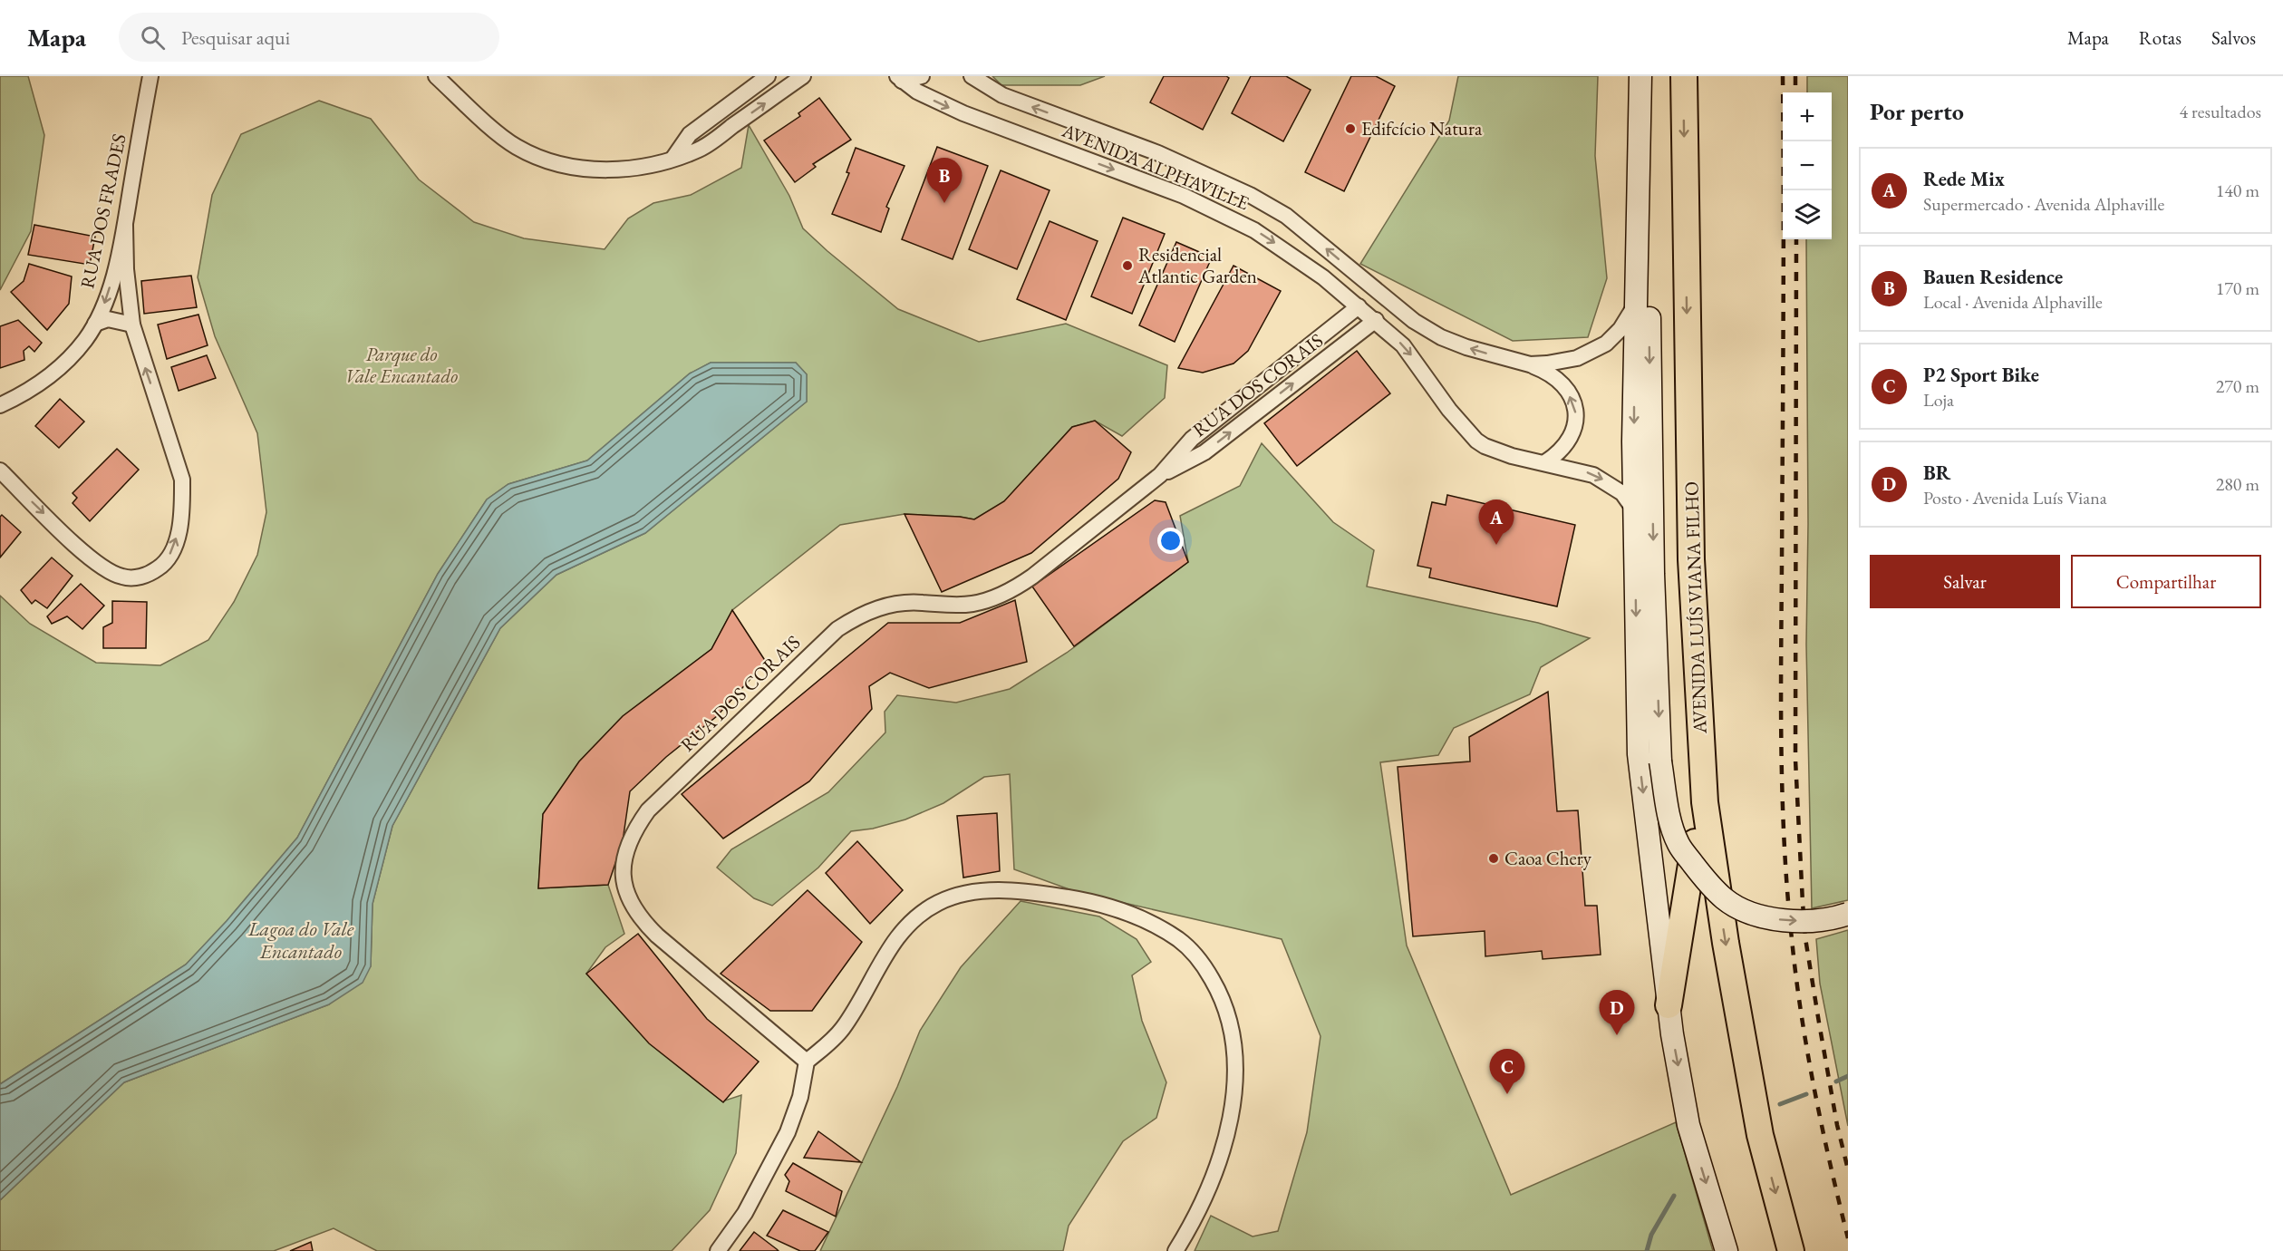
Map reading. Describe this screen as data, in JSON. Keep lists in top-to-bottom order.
{
  "streets": {
    "highway": ["AVENIDA LUÍS VIANA FILHO"],
    "street": ["AVENIDA ALPHAVILLE", "RUA DOS FRADES", "RUA DOS CORAIS"]
  },
  "crossings": [
    ["AVENIDA ALPHAVILLE", "RUA DOS CORAIS"]
  ],
  "one_way": ["AVENIDA LUÍS VIANA FILHO"],
  "water": ["Lagoa do Vale Encantado"],
  "parks": ["Parque do Vale Encantado"],
  "places": ["Edifcício Natura", "Residencial Atlantic Garden", "Caoa Chery"],
  "page": {
    "header": "Mapa",
    "search": "Pesquisar aqui",
    "nav": ["Mapa", "Rotas", "Salvos"],
    "heading": ["Por perto", "4 resultados"],
    "map_buttons": ["+", "−"],
    "list": [
      {
        "mark": "A",
        "name": "Rede Mix",
        "note": "Supermercado · Avenida Alphaville",
        "value": "140 m"
      },
      {
        "mark": "B",
        "name": "Bauen Residence",
        "note": "Local · Avenida Alphaville",
        "value": "170 m"
      },
      {
        "mark": "C",
        "name": "P2 Sport Bike",
        "note": "Loja",
        "value": "270 m"
      },
      {
        "mark": "D",
        "name": "BR",
        "note": "Posto · Avenida Luís Viana",
        "value": "280 m"
      }
    ],
    "pins": [
      "B",
      "A",
      "D",
      "C"
    ],
    "buttons": ["Salvar", "Compartilhar"]
  }
}
